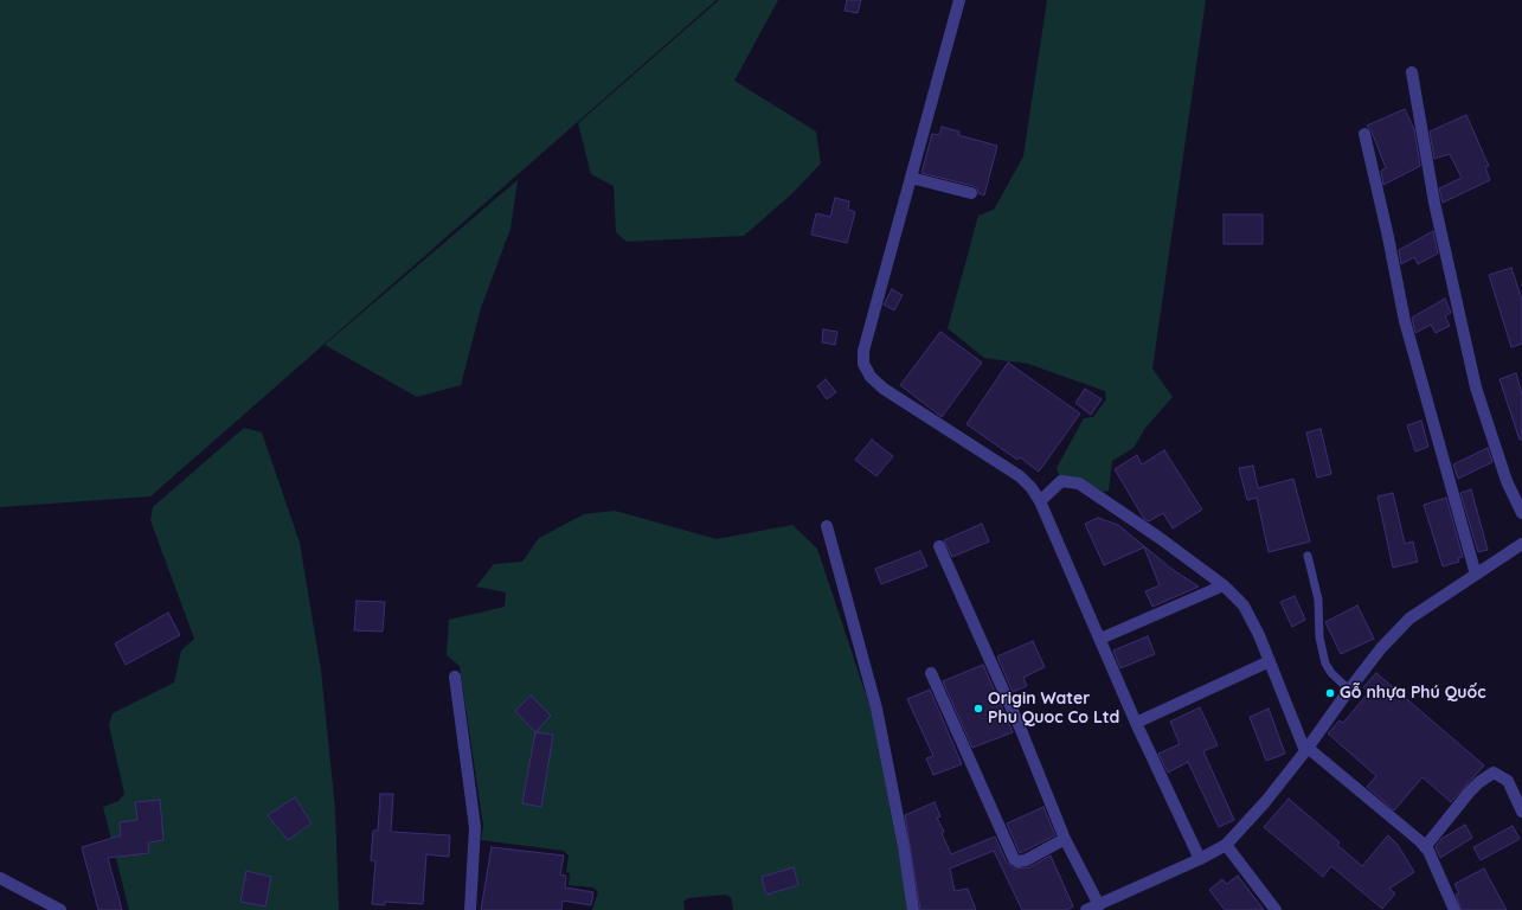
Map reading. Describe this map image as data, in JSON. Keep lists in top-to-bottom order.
{
  "places": ["Gỗ nhựa Phú Quốc", "Origin Water Phu Quoc Co Ltd"]
}
